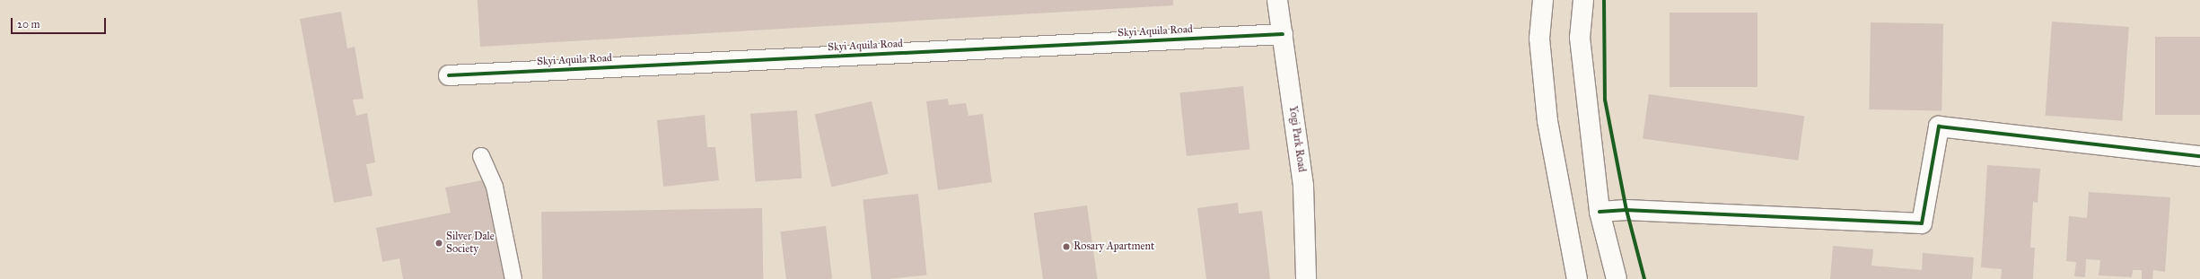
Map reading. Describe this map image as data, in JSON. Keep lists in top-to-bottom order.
{
  "streets": {
    "street": ["Skyi Aquila Road", "Yogi Park Road"]
  },
  "crossings": [
    ["Skyi Aquila Road", "Yogi Park Road"]
  ],
  "places": ["Silver Dale Society", "Rosary Apartment"],
  "scale_bar": "20 m"
}
